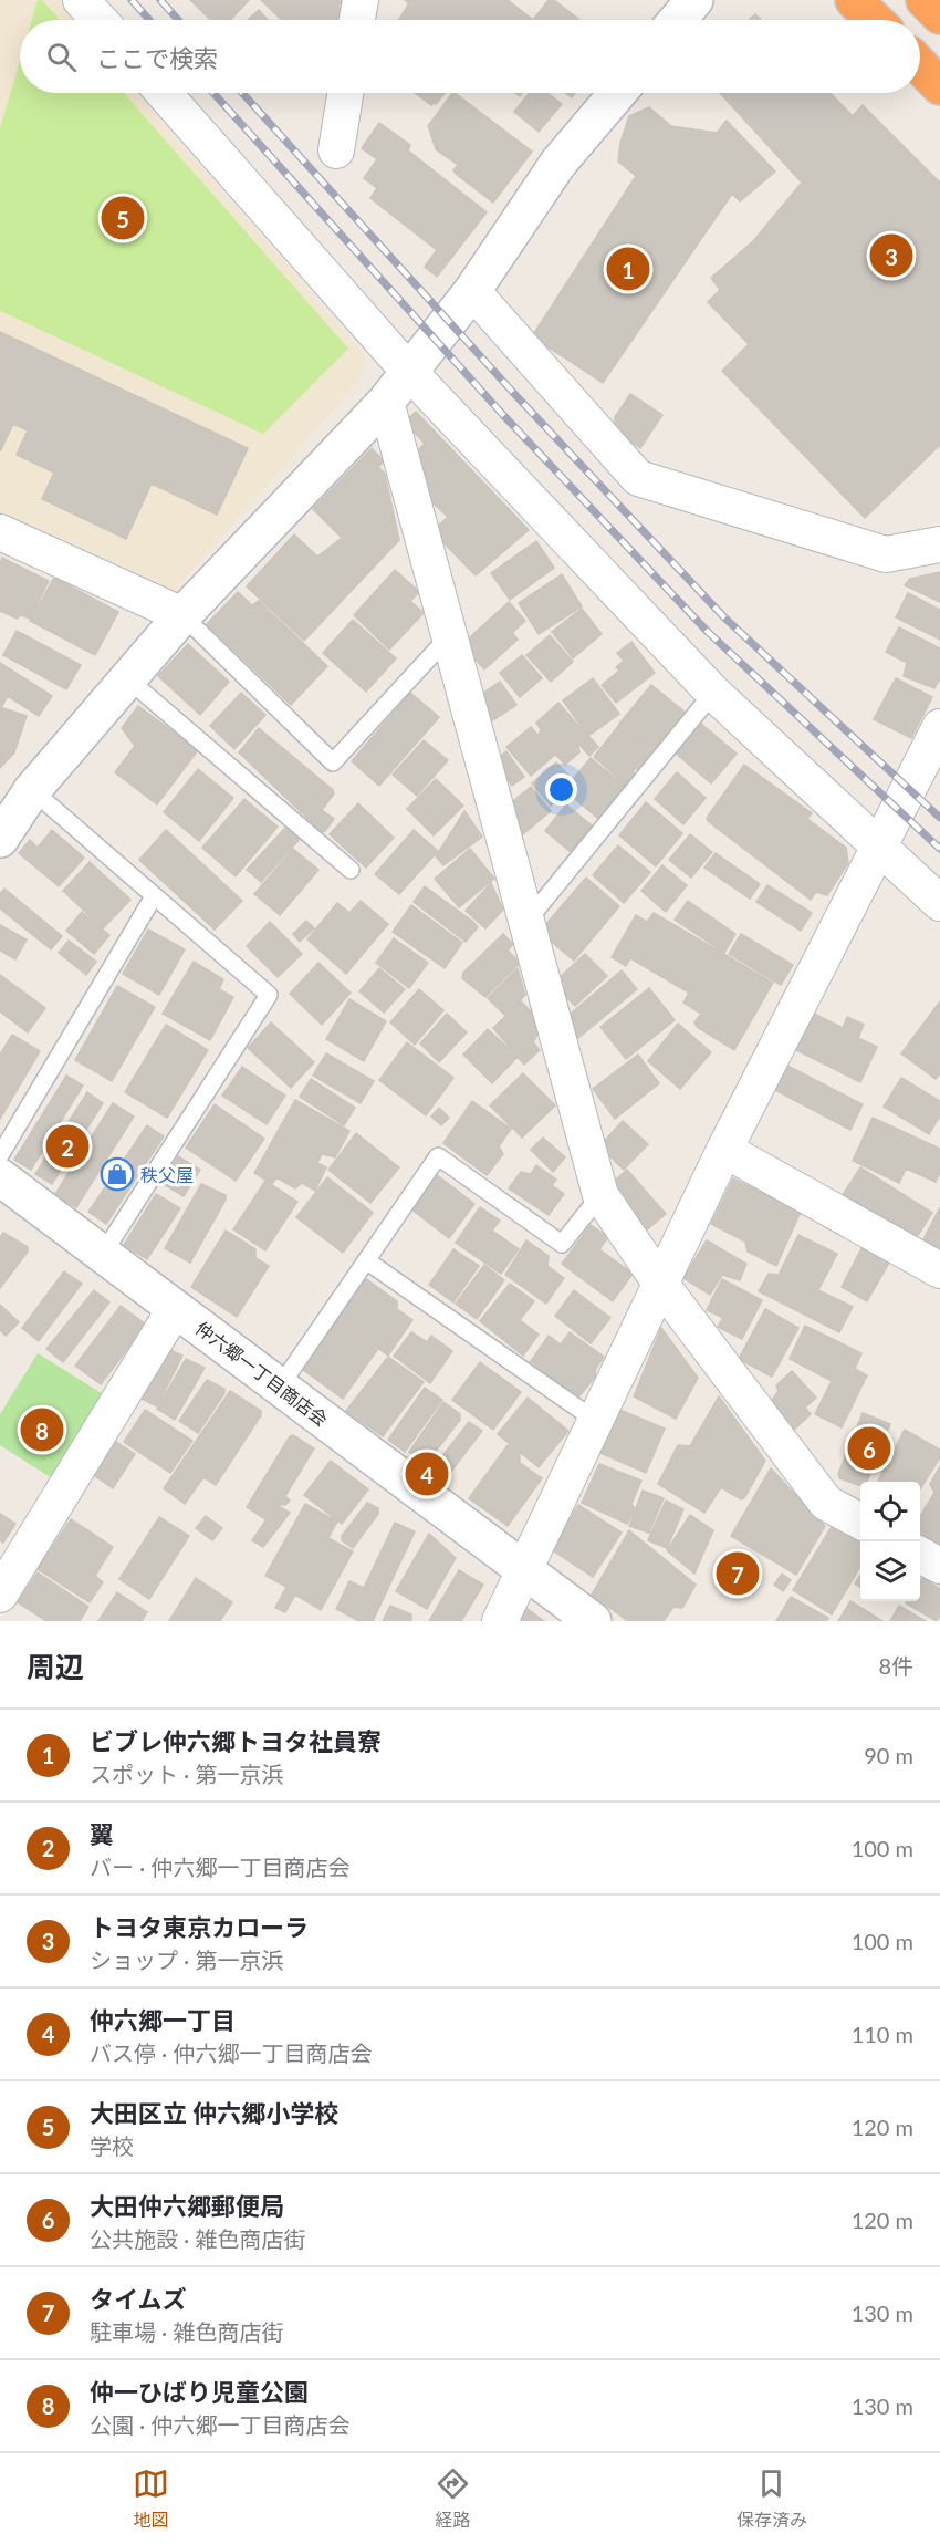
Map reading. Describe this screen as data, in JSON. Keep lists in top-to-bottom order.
{
  "streets": {
    "street": ["仲六郷一丁目商店会"]
  },
  "places": {
    "shop": ["秩父屋"]
  },
  "page": {
    "search": "ここで検索",
    "pins": [
      "5",
      "3",
      "1",
      "2",
      "8",
      "6",
      "4",
      "7"
    ],
    "heading": ["周辺", "8件"],
    "list": [
      {
        "mark": "1",
        "name": "ビブレ仲六郷トヨタ社員寮",
        "note": "スポット · 第一京浜",
        "value": "90 m"
      },
      {
        "mark": "2",
        "name": "翼",
        "note": "バー · 仲六郷一丁目商店会",
        "value": "100 m"
      },
      {
        "mark": "3",
        "name": "トヨタ東京カローラ",
        "note": "ショップ · 第一京浜",
        "value": "100 m"
      },
      {
        "mark": "4",
        "name": "仲六郷一丁目",
        "note": "バス停 · 仲六郷一丁目商店会",
        "value": "110 m"
      },
      {
        "mark": "5",
        "name": "大田区立 仲六郷小学校",
        "note": "学校",
        "value": "120 m"
      },
      {
        "mark": "6",
        "name": "大田仲六郷郵便局",
        "note": "公共施設 · 雑色商店街",
        "value": "120 m"
      },
      {
        "mark": "7",
        "name": "タイムズ",
        "note": "駐車場 · 雑色商店街",
        "value": "130 m"
      },
      {
        "mark": "8",
        "name": "仲一ひばり児童公園",
        "note": "公園 · 仲六郷一丁目商店会",
        "value": "130 m"
      }
    ],
    "nav": ["地図", "経路", "保存済み"]
  }
}
